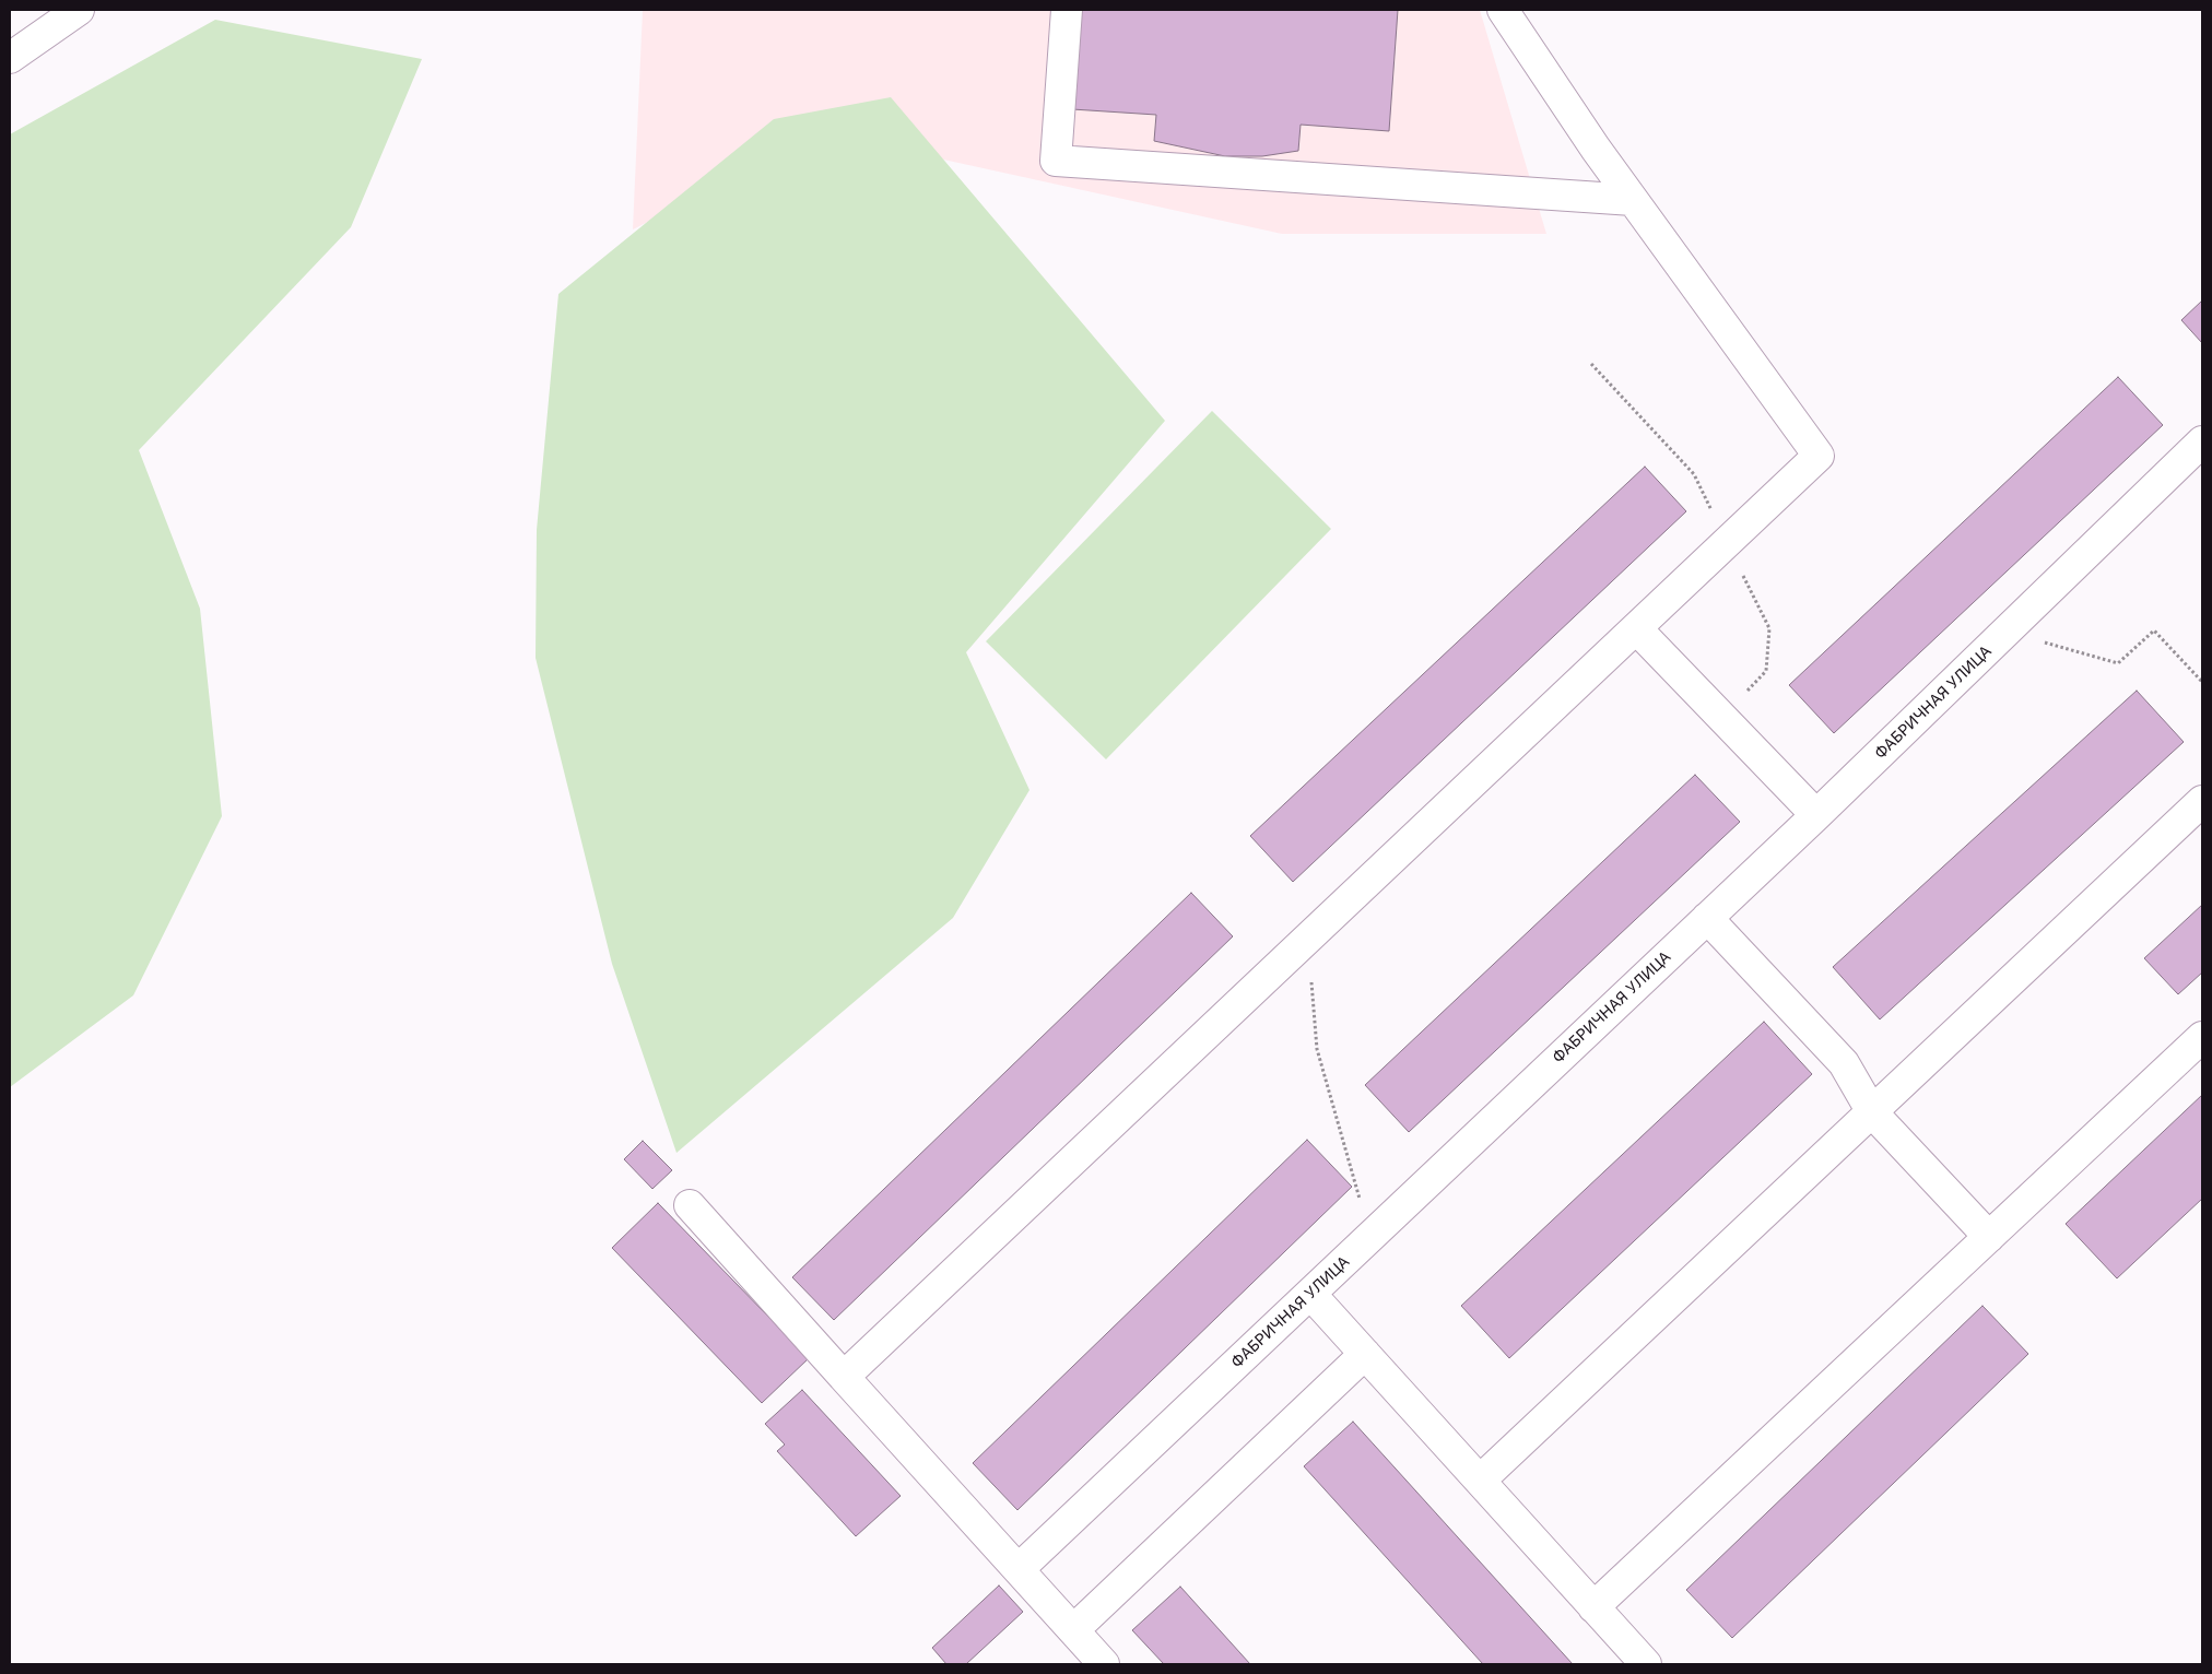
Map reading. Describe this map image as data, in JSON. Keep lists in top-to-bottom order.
{
  "streets": {
    "street": ["ФАБРИЧНАЯ УЛИЦА"]
  }
}
